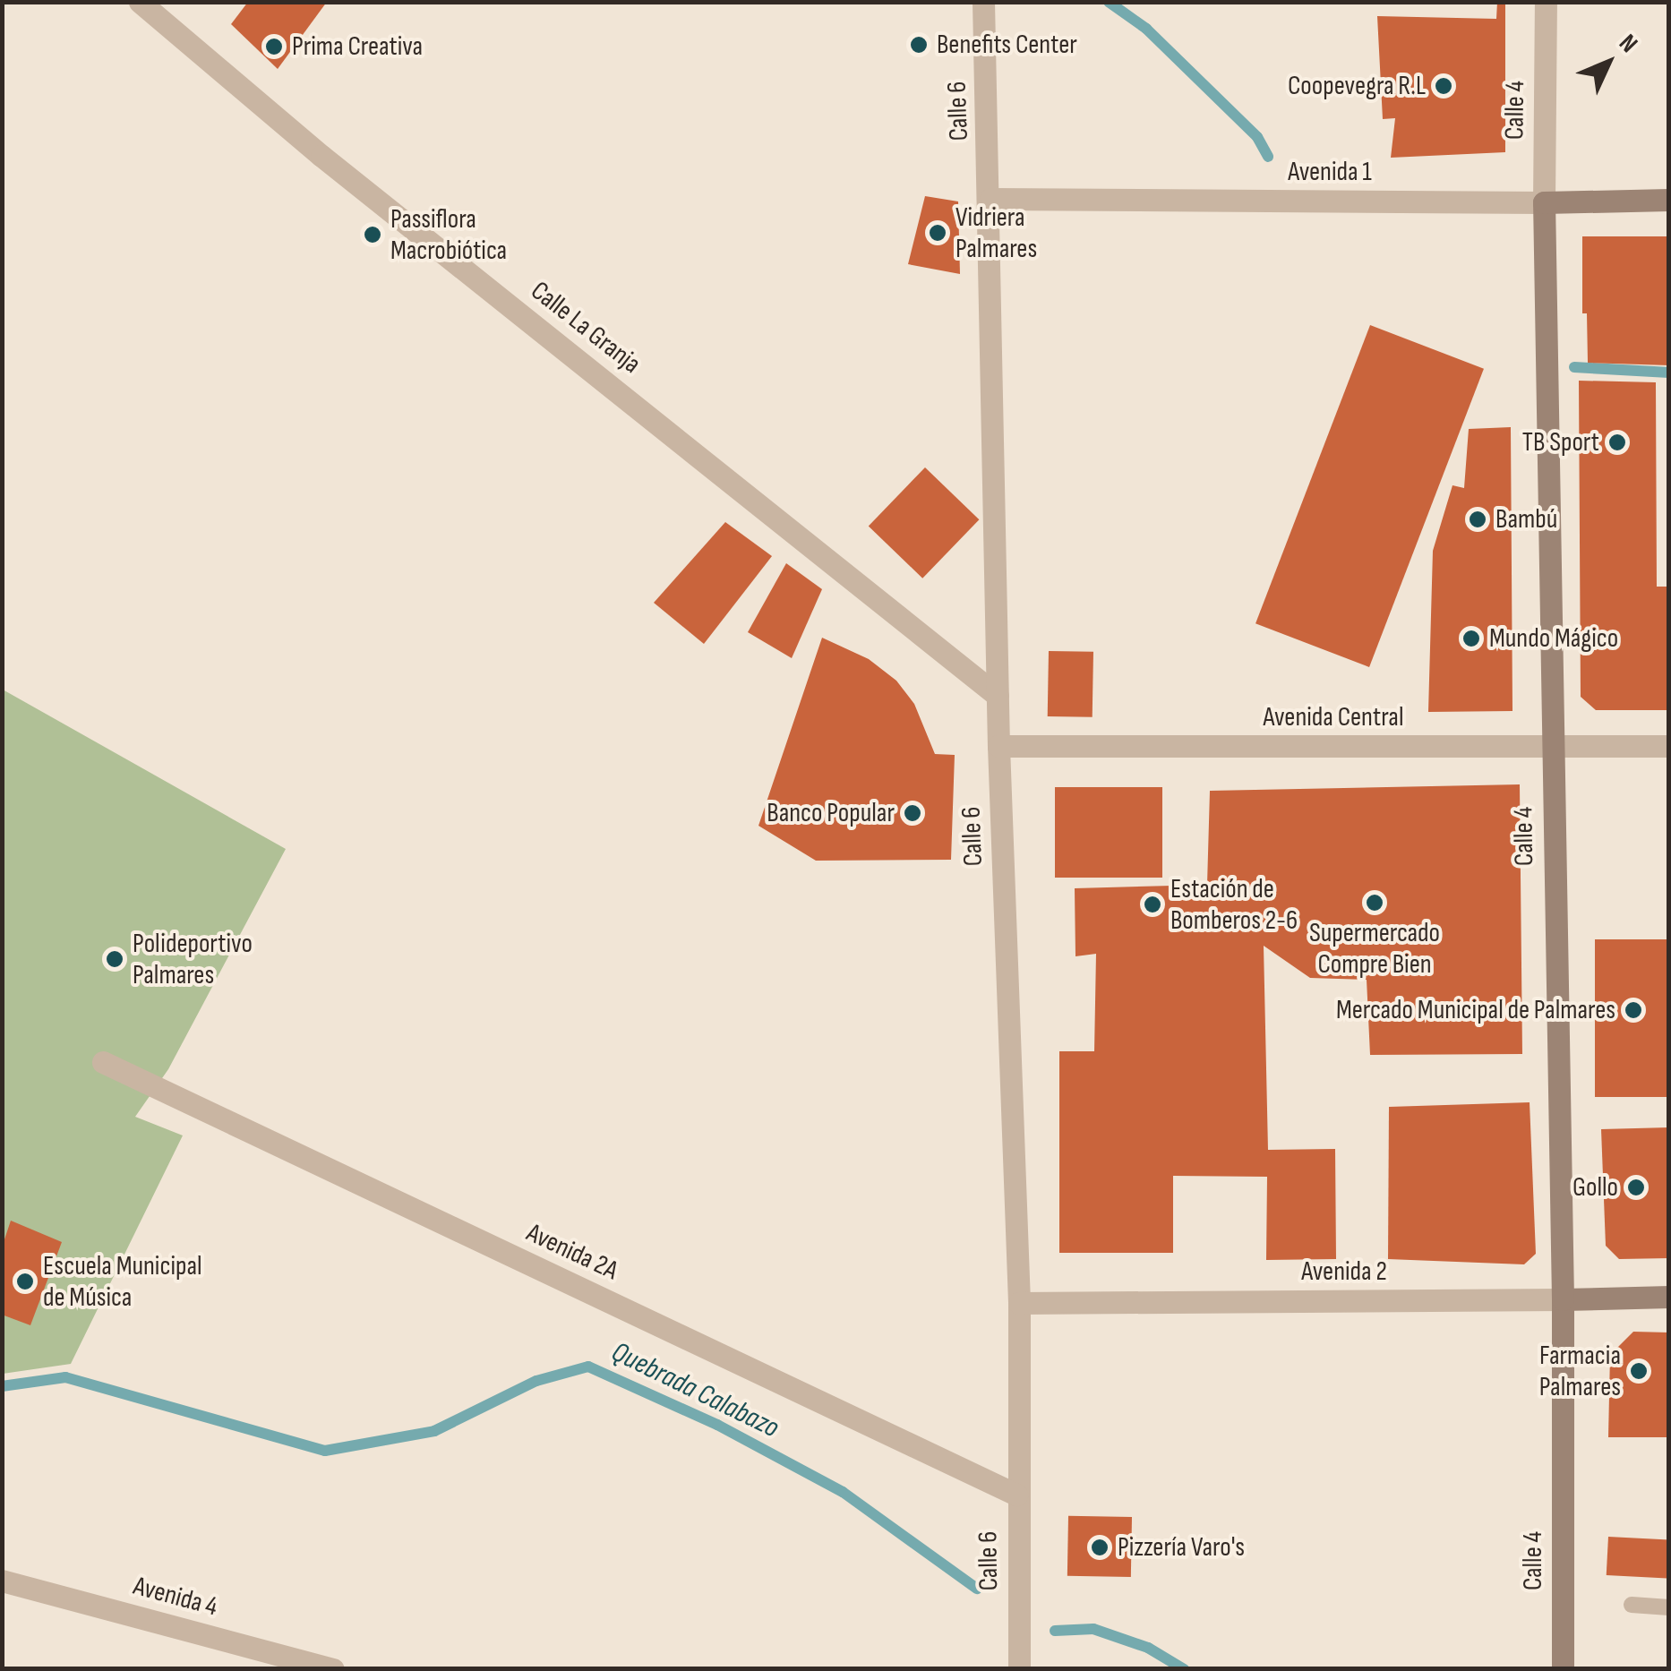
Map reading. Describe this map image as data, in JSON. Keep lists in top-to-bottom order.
{
  "streets": {
    "main road": ["Calle 4", "Avenida 1", "Avenida 2"],
    "street": [
      "Calle 6",
      "Calle La Granja",
      "Avenida Central",
      "Avenida 2A",
      "Avenida 4"
    ]
  },
  "crossings": [
    ["Calle 4", "Avenida 1"],
    ["Calle 4", "Avenida Central"],
    ["Calle 4", "Avenida 2"],
    ["Calle 6", "Avenida 1"],
    ["Calle 6", "Calle La Granja"],
    ["Calle 6", "Avenida Central"],
    ["Calle 6", "Avenida 2A"],
    ["Calle 6", "Avenida 2"]
  ],
  "water": ["Quebrada Calabazo"],
  "places": [
    "Benefits Center",
    "Prima Creativa",
    "Coopevegra R.L",
    "Vidriera Palmares",
    "Passiflora Macrobiótica",
    "TB Sport",
    "Bambú",
    "Mundo Mágico",
    "Banco Popular",
    "Supermercado Compre Bien",
    "Estación de Bomberos 2-6",
    "Polideportivo Palmares",
    "Mercado Municipal de Palmares",
    "Gollo",
    "Escuela Municipal de Música",
    "Farmacia Palmares",
    "Pizzería Varo's"
  ],
  "north": "top right"
}
